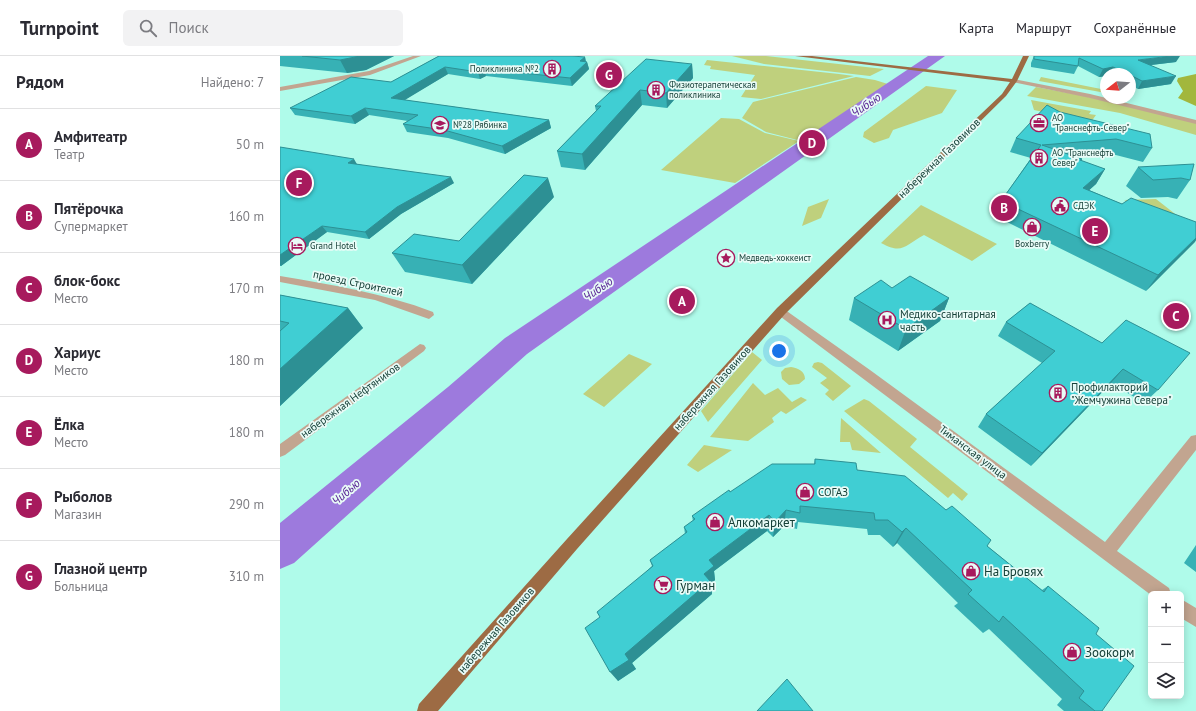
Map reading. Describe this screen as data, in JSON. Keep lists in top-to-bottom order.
{
  "streets": {
    "main road": ["набережная Газовиков"],
    "street": ["проезд Строителей", "набережная Нефтяников", "Тиманская улица"]
  },
  "crossings": [
    ["набережная Газовиков", "Тиманская улица"]
  ],
  "water": ["Чибью"],
  "places": {
    "building": [
      "Поликлиника №2",
      "Физиотерапетическая поликлиника",
      "АО \"Транснефть Север\"",
      "Профилакторий \"Жемчужина Севера\""
    ],
    "office": ["АО \"Транснефть-Север\""],
    "school or university": ["№28 Рябинка"],
    "public building": ["СДЭК"],
    "shop": [
      "Boxberry",
      "СОГАЗ",
      "Алкомаркет",
      "На Бровях",
      "Зоокорм"
    ],
    "hotel": ["Grand Hotel"],
    "place": ["Медведь-хоккеист"],
    "hospital": ["Медико-санитарная часть"],
    "supermarket": ["Гурман"]
  },
  "north": "left",
  "page": {
    "header": "Turnpoint",
    "search": "Поиск",
    "nav": ["Карта", "Маршрут", "Сохранённые"],
    "heading": ["Рядом", "Найдено: 7"],
    "pins": [
      "G",
      "D",
      "F",
      "B",
      "E",
      "A",
      "C"
    ],
    "list": [
      {
        "mark": "A",
        "name": "Амфитеатр",
        "note": "Театр",
        "value": "50 m"
      },
      {
        "mark": "B",
        "name": "Пятёрочка",
        "note": "Супермаркет",
        "value": "160 m"
      },
      {
        "mark": "C",
        "name": "блок-бокс",
        "note": "Место",
        "value": "170 m"
      },
      {
        "mark": "D",
        "name": "Хариус",
        "note": "Место",
        "value": "180 m"
      },
      {
        "mark": "E",
        "name": "Ёлка",
        "note": "Место",
        "value": "180 m"
      },
      {
        "mark": "F",
        "name": "Рыболов",
        "note": "Магазин",
        "value": "290 m"
      },
      {
        "mark": "G",
        "name": "Глазной центр",
        "note": "Больница",
        "value": "310 m"
      }
    ],
    "map_buttons": ["+", "−"]
  }
}
